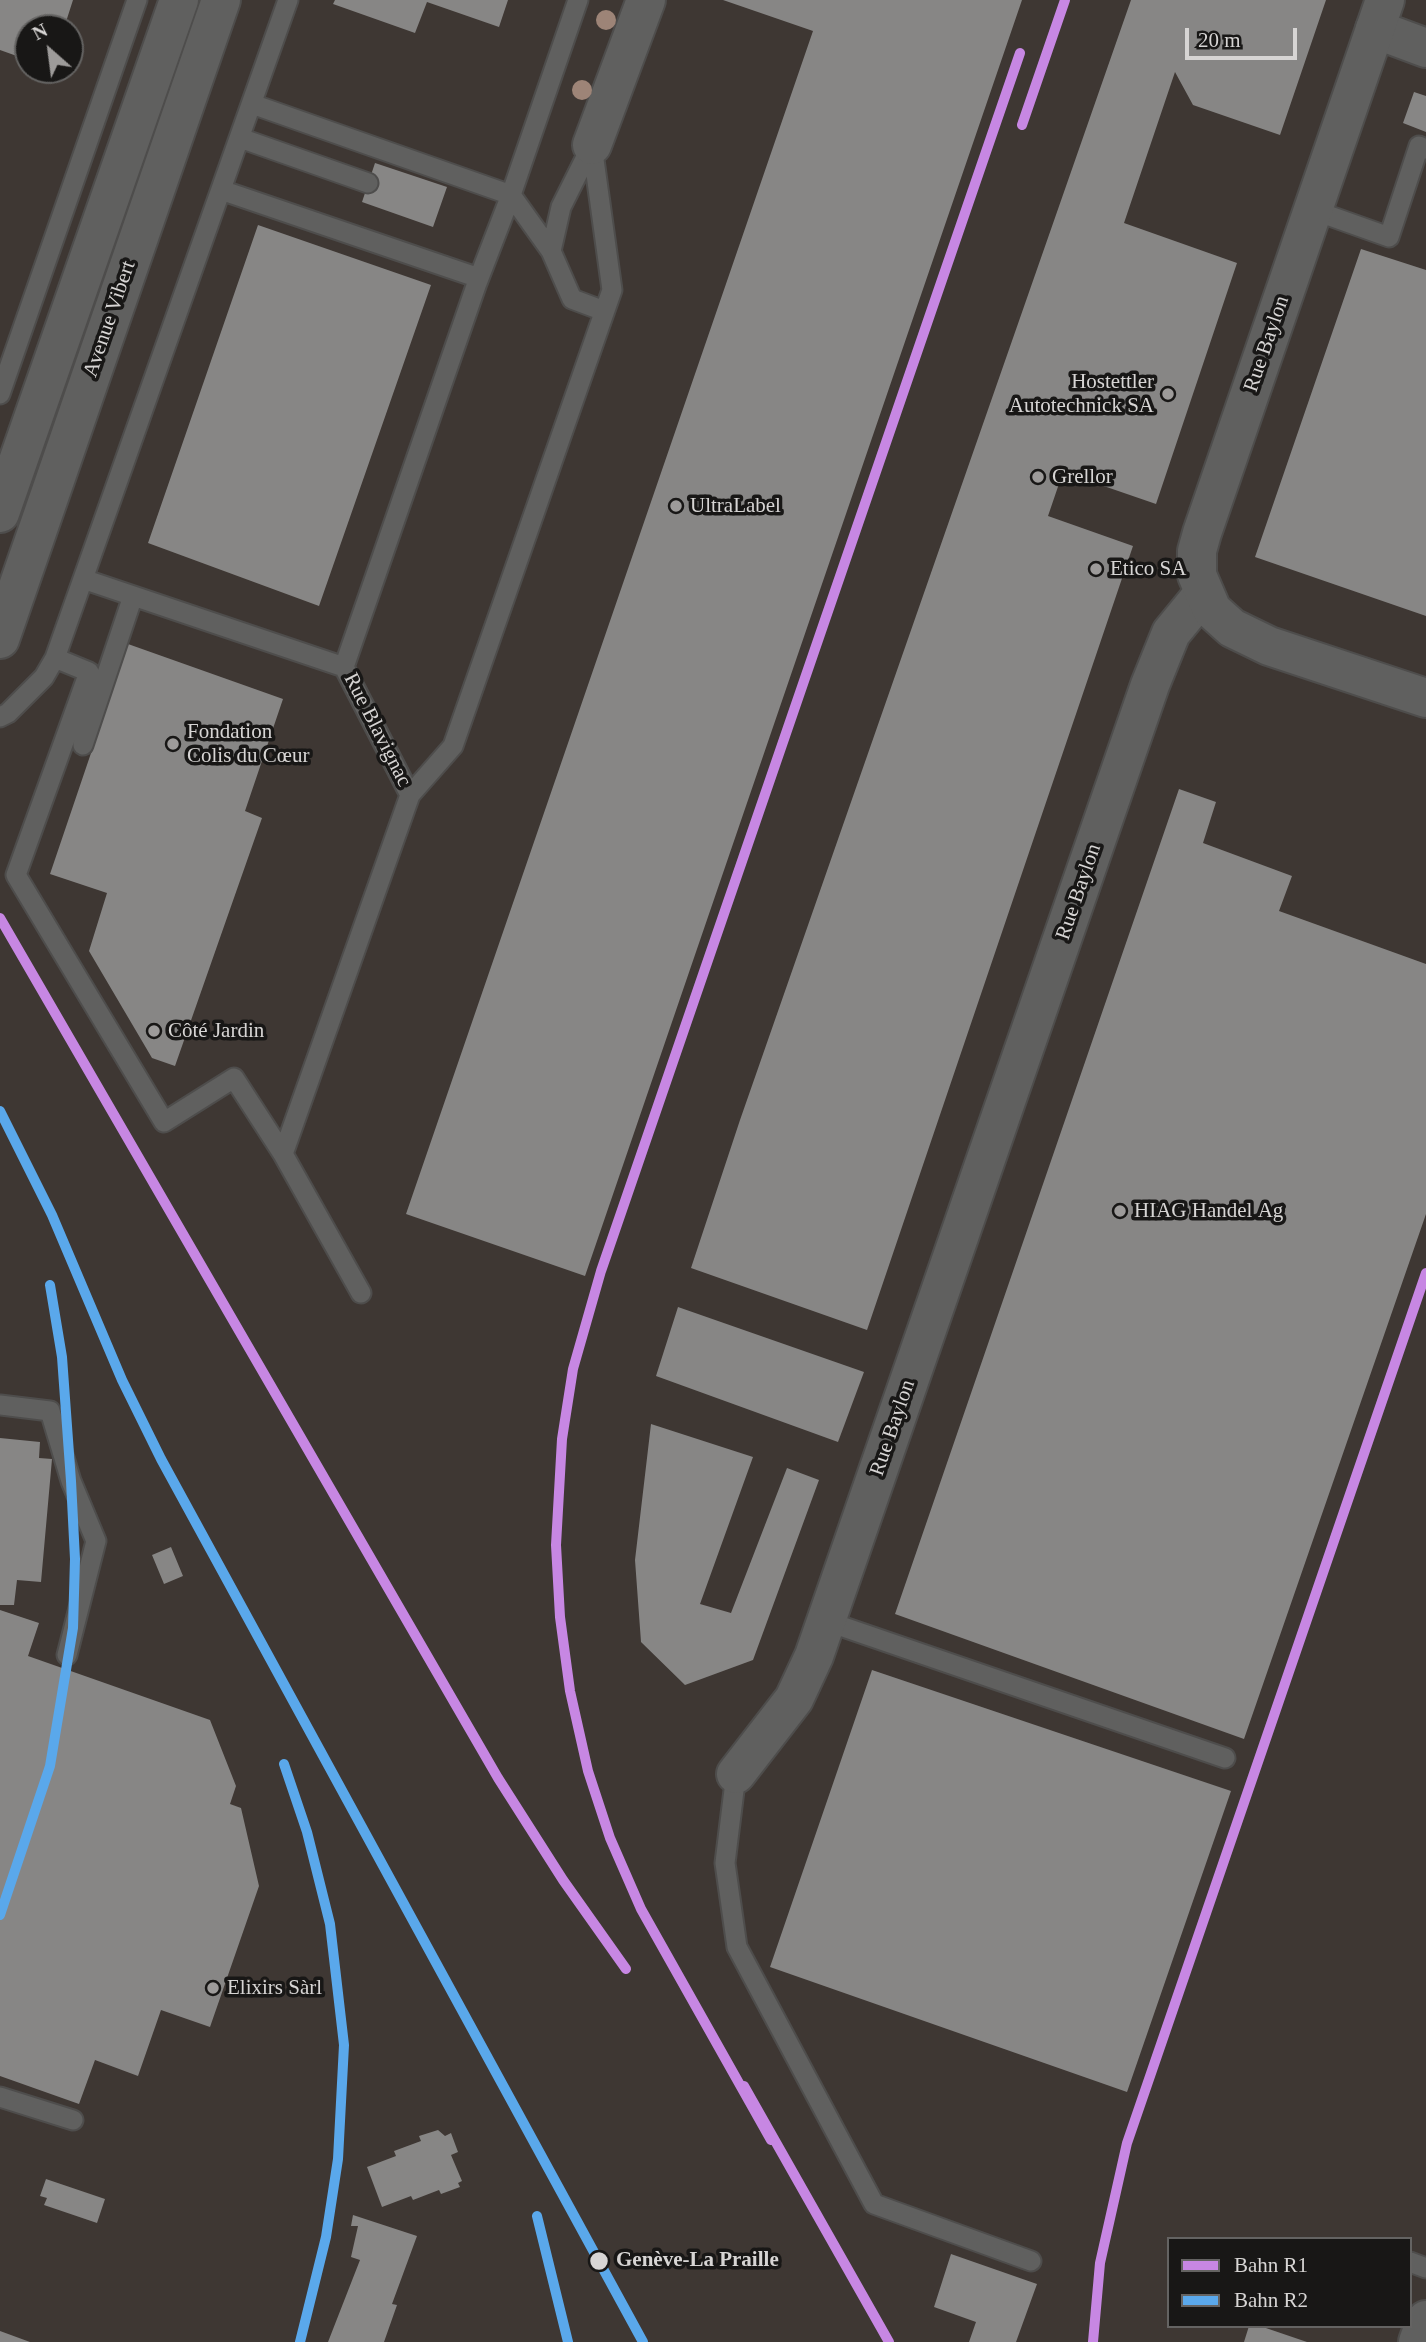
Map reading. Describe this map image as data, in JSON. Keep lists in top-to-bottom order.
{
  "streets": {
    "main road": ["Avenue Vibert", "Rue Baylon"],
    "lane": ["Rue Blavignac"]
  },
  "places": [
    "Hostettler Autotechnick SA",
    "Grellor",
    "UltraLabel",
    "Etico SA",
    "Fondation Colis du Cœur",
    "Côté Jardin",
    "HIAG Handel Ag",
    "Elixirs Sàrl",
    "Genève-La Praille"
  ],
  "lines": ["rail line R1", "rail line R2"],
  "legend": ["Bahn R1", "Bahn R2"],
  "scale_bar": "20 m",
  "north": "top left"
}
